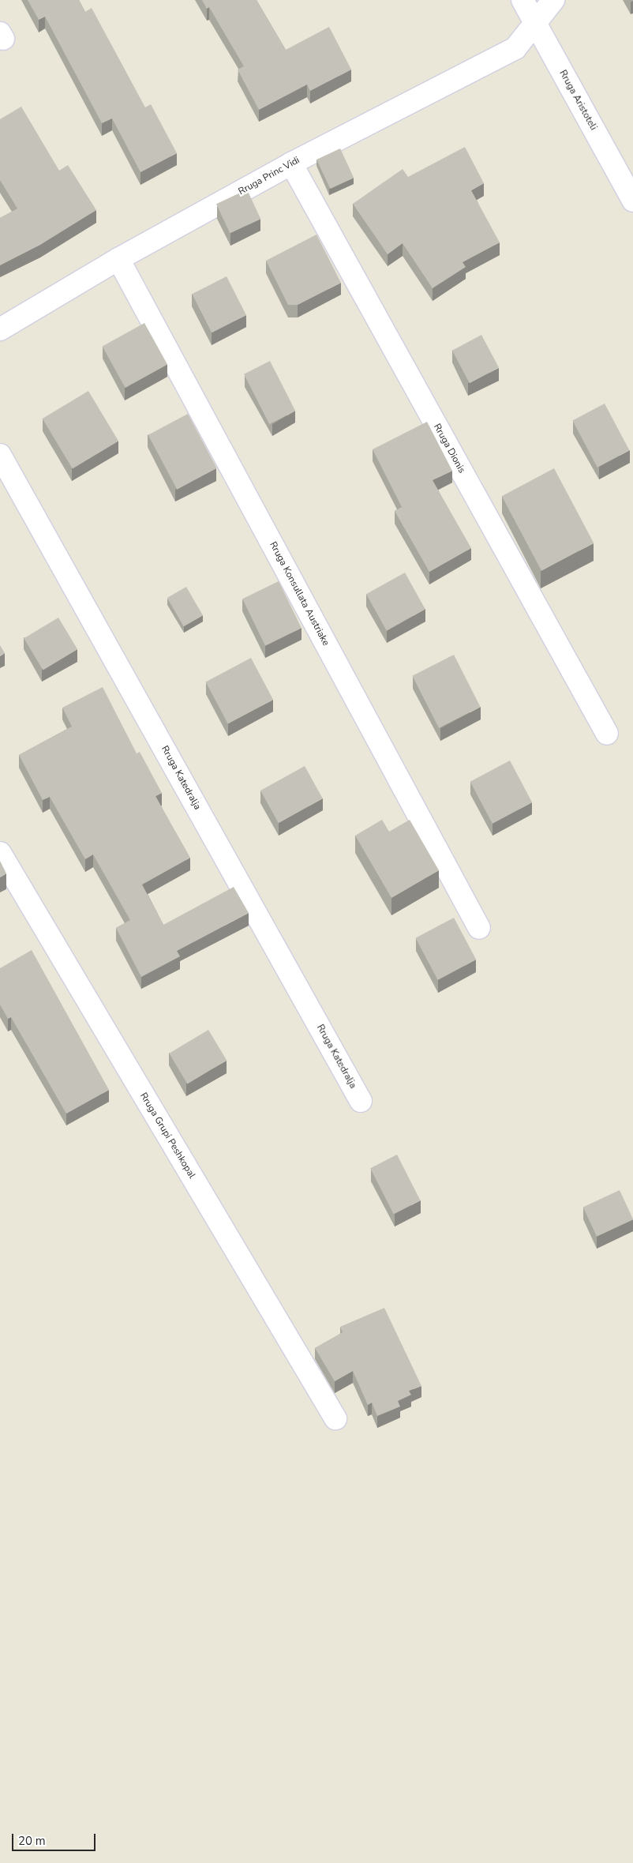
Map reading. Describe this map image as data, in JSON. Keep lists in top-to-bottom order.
{
  "streets": {
    "street": [
      "Rruga Aristoteli",
      "Rruga Princ Vidi",
      "Rruga Dionis",
      "Rruga Konsullata Austriake",
      "Rruga Katedralja",
      "Rruga Grupi Peshkopal"
    ]
  },
  "crossings": [
    ["Rruga Aristoteli", "Rruga Princ Vidi"],
    ["Rruga Princ Vidi", "Rruga Dionis"],
    ["Rruga Princ Vidi", "Rruga Konsullata Austriake"]
  ],
  "scale_bar": "20 m"
}
